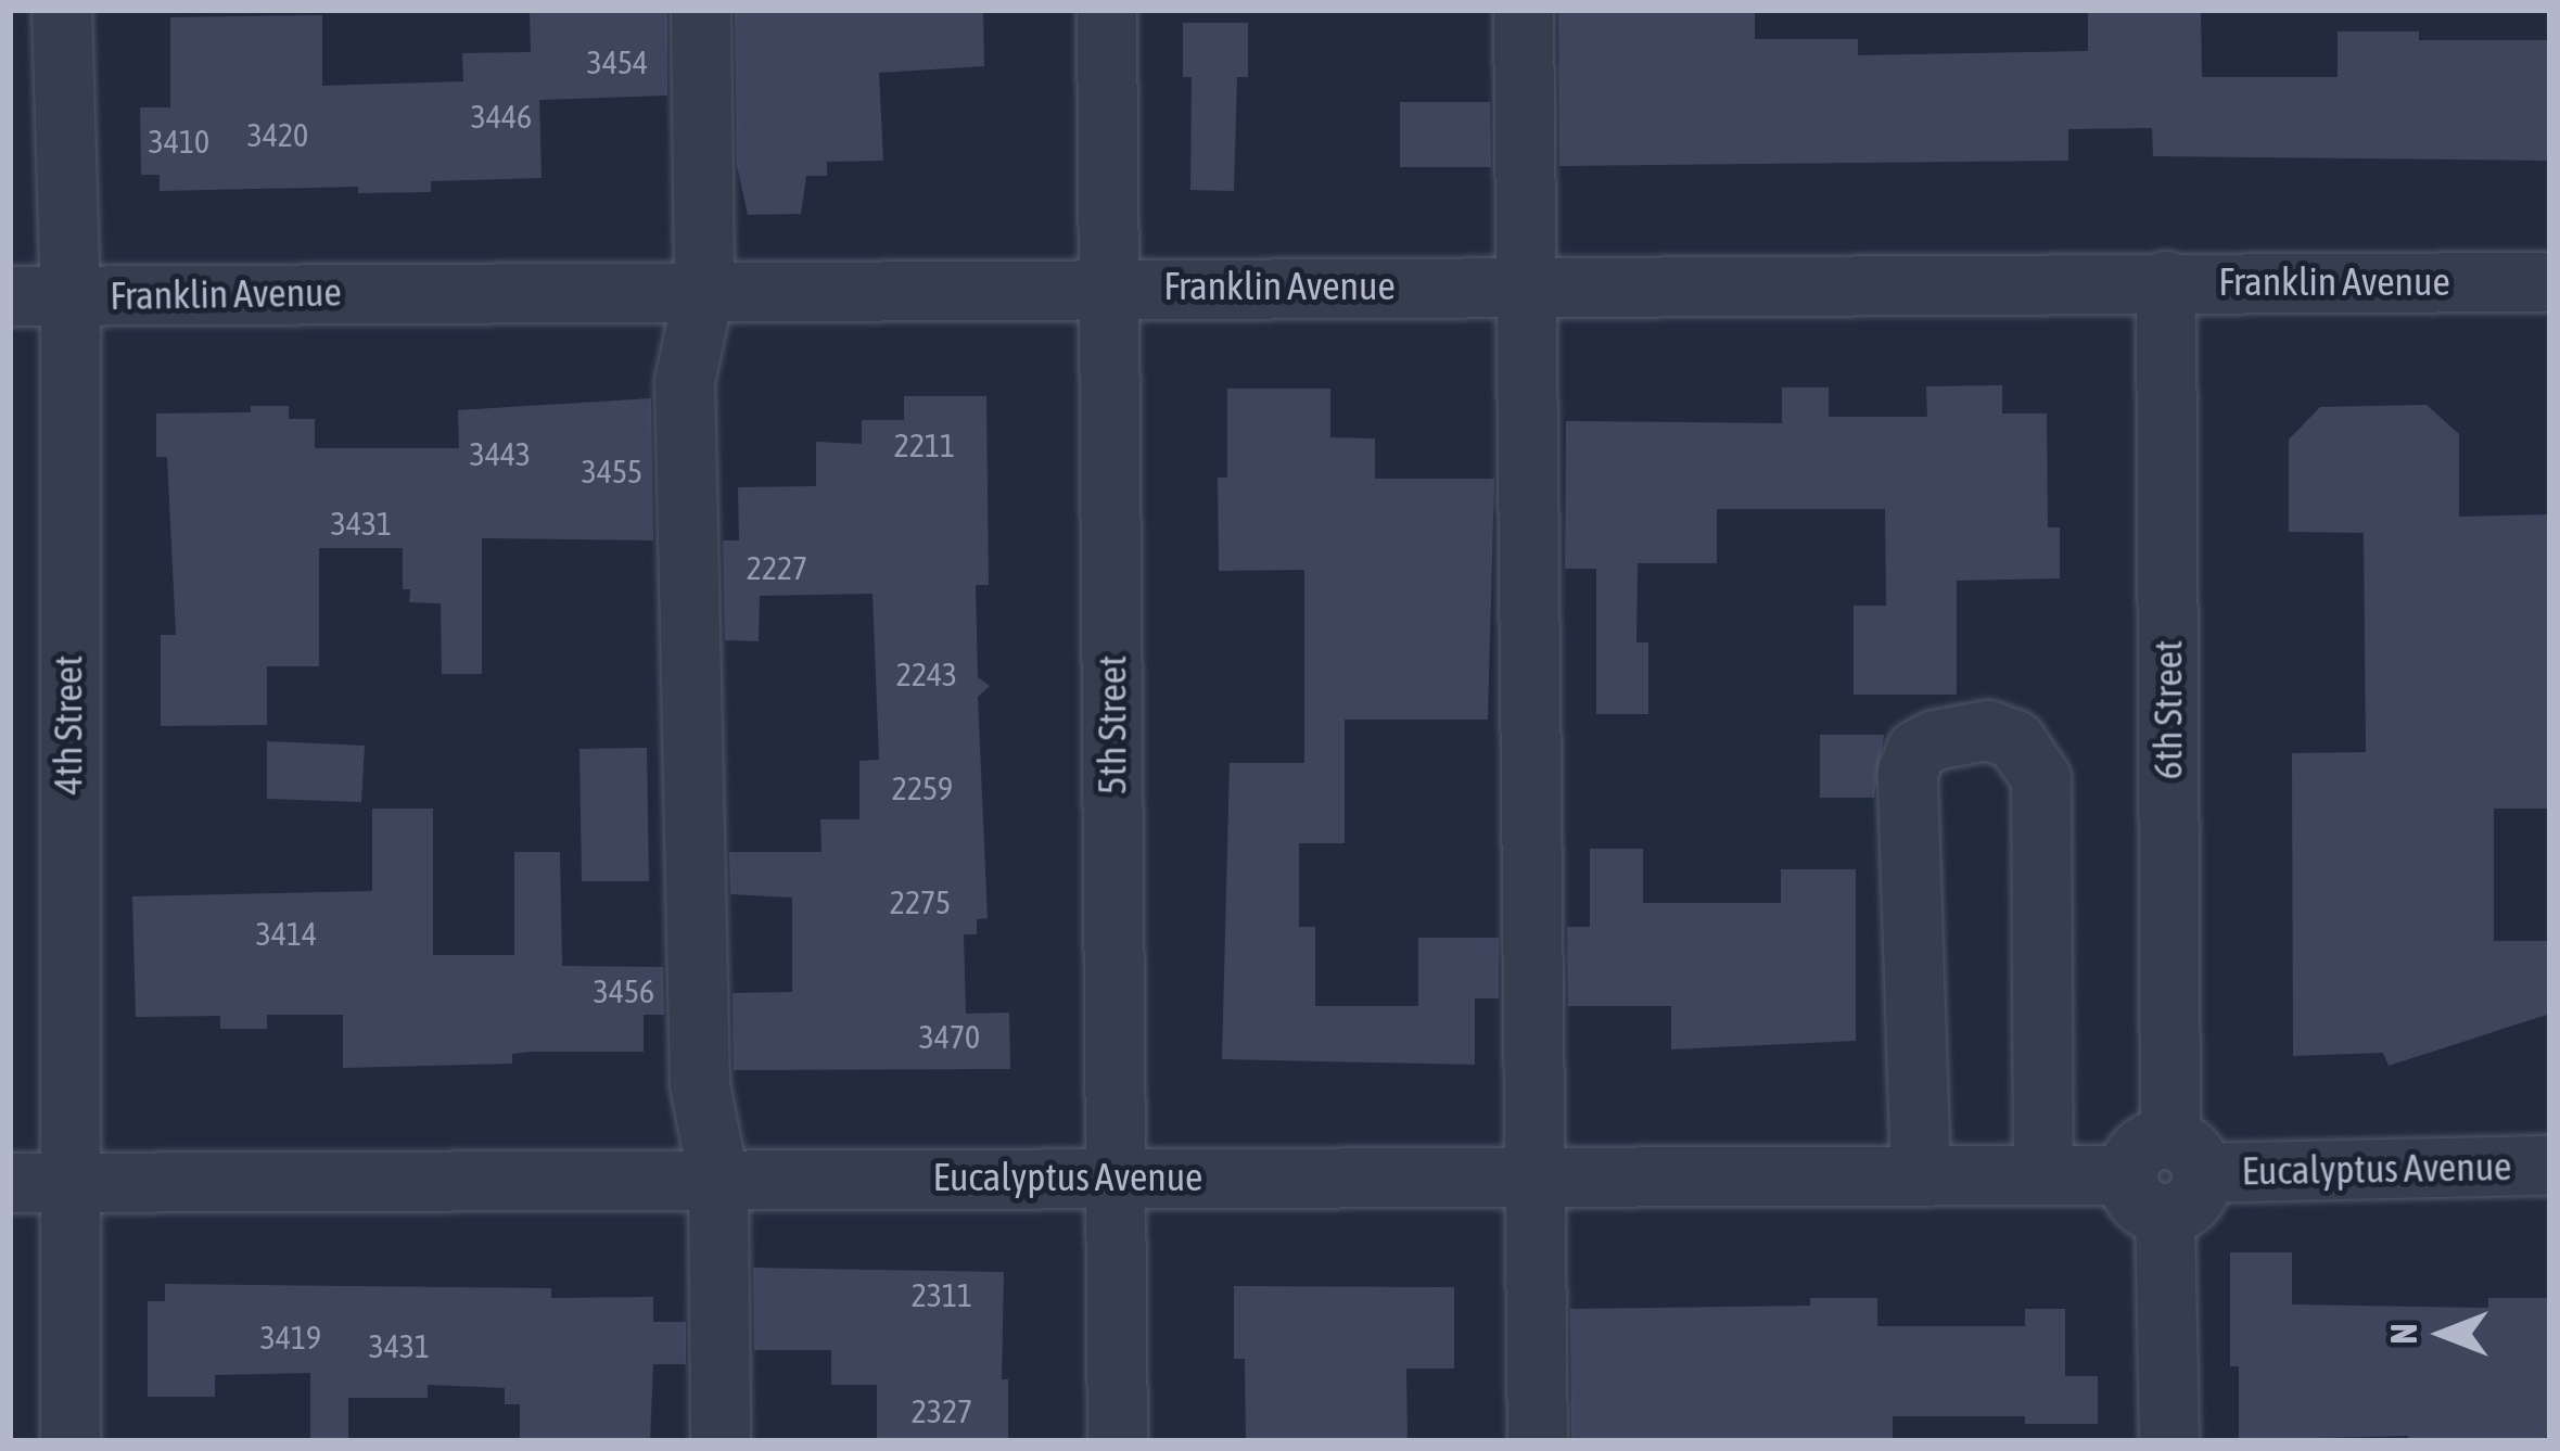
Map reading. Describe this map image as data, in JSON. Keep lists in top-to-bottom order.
{
  "streets": {
    "street": [
      "Franklin Avenue",
      "6th Street",
      "4th Street",
      "5th Street",
      "Eucalyptus Avenue"
    ]
  },
  "crossings": [
    ["Franklin Avenue", "6th Street"],
    ["Franklin Avenue", "4th Street"],
    ["Franklin Avenue", "5th Street"],
    ["6th Street", "Eucalyptus Avenue"],
    ["4th Street", "Eucalyptus Avenue"],
    ["5th Street", "Eucalyptus Avenue"]
  ],
  "house_numbers": [
    "3454",
    "3446",
    "3420",
    "3410",
    "2211",
    "3443",
    "3455",
    "3431",
    "2227",
    "2243",
    "2259",
    "2275",
    "3414",
    "3456",
    "3470",
    "2311",
    "3419",
    "3431",
    "2327"
  ],
  "north": "left"
}
